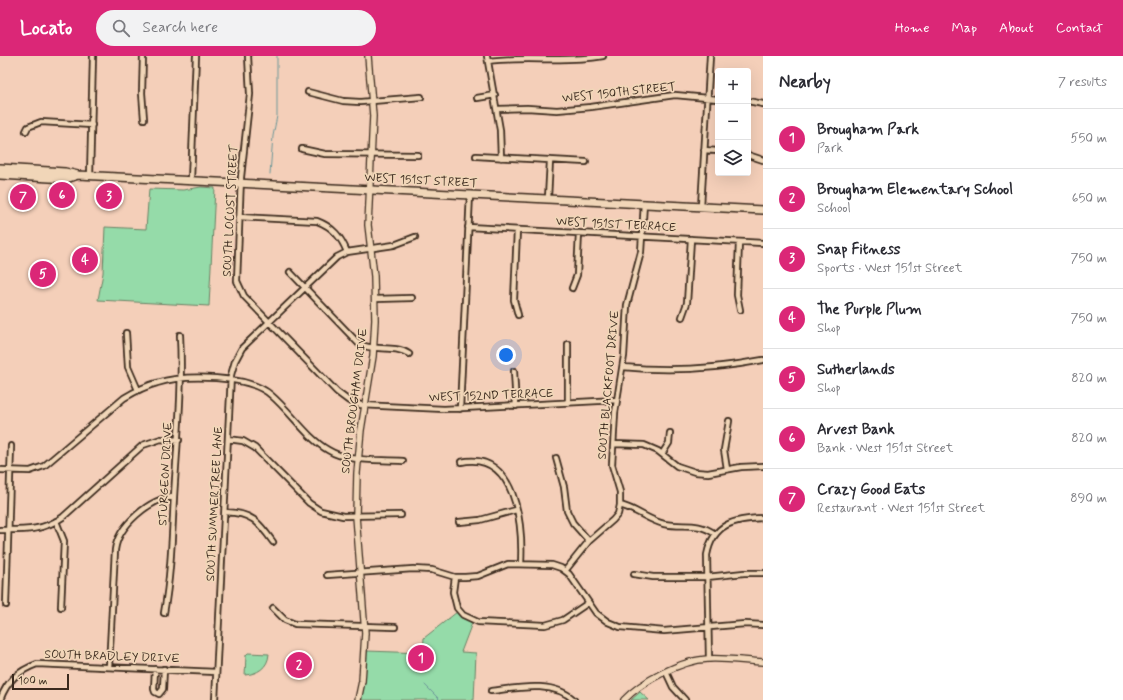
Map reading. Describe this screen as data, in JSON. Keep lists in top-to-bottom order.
{
  "streets": {
    "main road": ["WEST 151ST STREET"],
    "street": [
      "WEST 150TH STREET",
      "SOUTH LOCUST STREET",
      "WEST 151ST TERRACE",
      "SOUTH BLACKFOOT DRIVE",
      "WEST 152ND TERRACE",
      "SOUTH BROUGHAM DRIVE",
      "STURGEON DRIVE",
      "SOUTH SUMMERTREE LANE",
      "SOUTH BRADLEY DRIVE"
    ]
  },
  "crossings": [
    ["WEST 151ST STREET", "SOUTH LOCUST STREET"],
    ["WEST 151ST STREET", "SOUTH BLACKFOOT DRIVE"],
    ["WEST 151ST STREET", "SOUTH BROUGHAM DRIVE"],
    ["SOUTH LOCUST STREET", "WEST 152ND TERRACE"],
    ["SOUTH LOCUST STREET", "SOUTH BROUGHAM DRIVE"],
    ["SOUTH LOCUST STREET", "SOUTH SUMMERTREE LANE"],
    ["WEST 151ST TERRACE", "SOUTH BLACKFOOT DRIVE"],
    ["SOUTH BLACKFOOT DRIVE", "WEST 152ND TERRACE"],
    ["WEST 152ND TERRACE", "SOUTH BROUGHAM DRIVE"],
    ["SOUTH SUMMERTREE LANE", "SOUTH BRADLEY DRIVE"]
  ],
  "scale_bar": "100 m",
  "page": {
    "header": "Locato",
    "search": "Search here",
    "nav": [
      "Home",
      "Map",
      "About",
      "Contact"
    ],
    "heading": ["Nearby", "7 results"],
    "map_buttons": ["+", "−"],
    "list": [
      {
        "mark": "1",
        "name": "Brougham Park",
        "note": "Park",
        "value": "550 m"
      },
      {
        "mark": "2",
        "name": "Brougham Elementary School",
        "note": "School",
        "value": "650 m"
      },
      {
        "mark": "3",
        "name": "Snap Fitness",
        "note": "Sports · West 151st Street",
        "value": "750 m"
      },
      {
        "mark": "4",
        "name": "The Purple Plum",
        "note": "Shop",
        "value": "750 m"
      },
      {
        "mark": "5",
        "name": "Sutherlands",
        "note": "Shop",
        "value": "820 m"
      },
      {
        "mark": "6",
        "name": "Arvest Bank",
        "note": "Bank · West 151st Street",
        "value": "820 m"
      },
      {
        "mark": "7",
        "name": "Crazy Good Eats",
        "note": "Restaurant · West 151st Street",
        "value": "890 m"
      }
    ],
    "pins": [
      "6",
      "3",
      "7",
      "4",
      "5",
      "1",
      "2"
    ],
    "scale": "100 m"
  }
}
